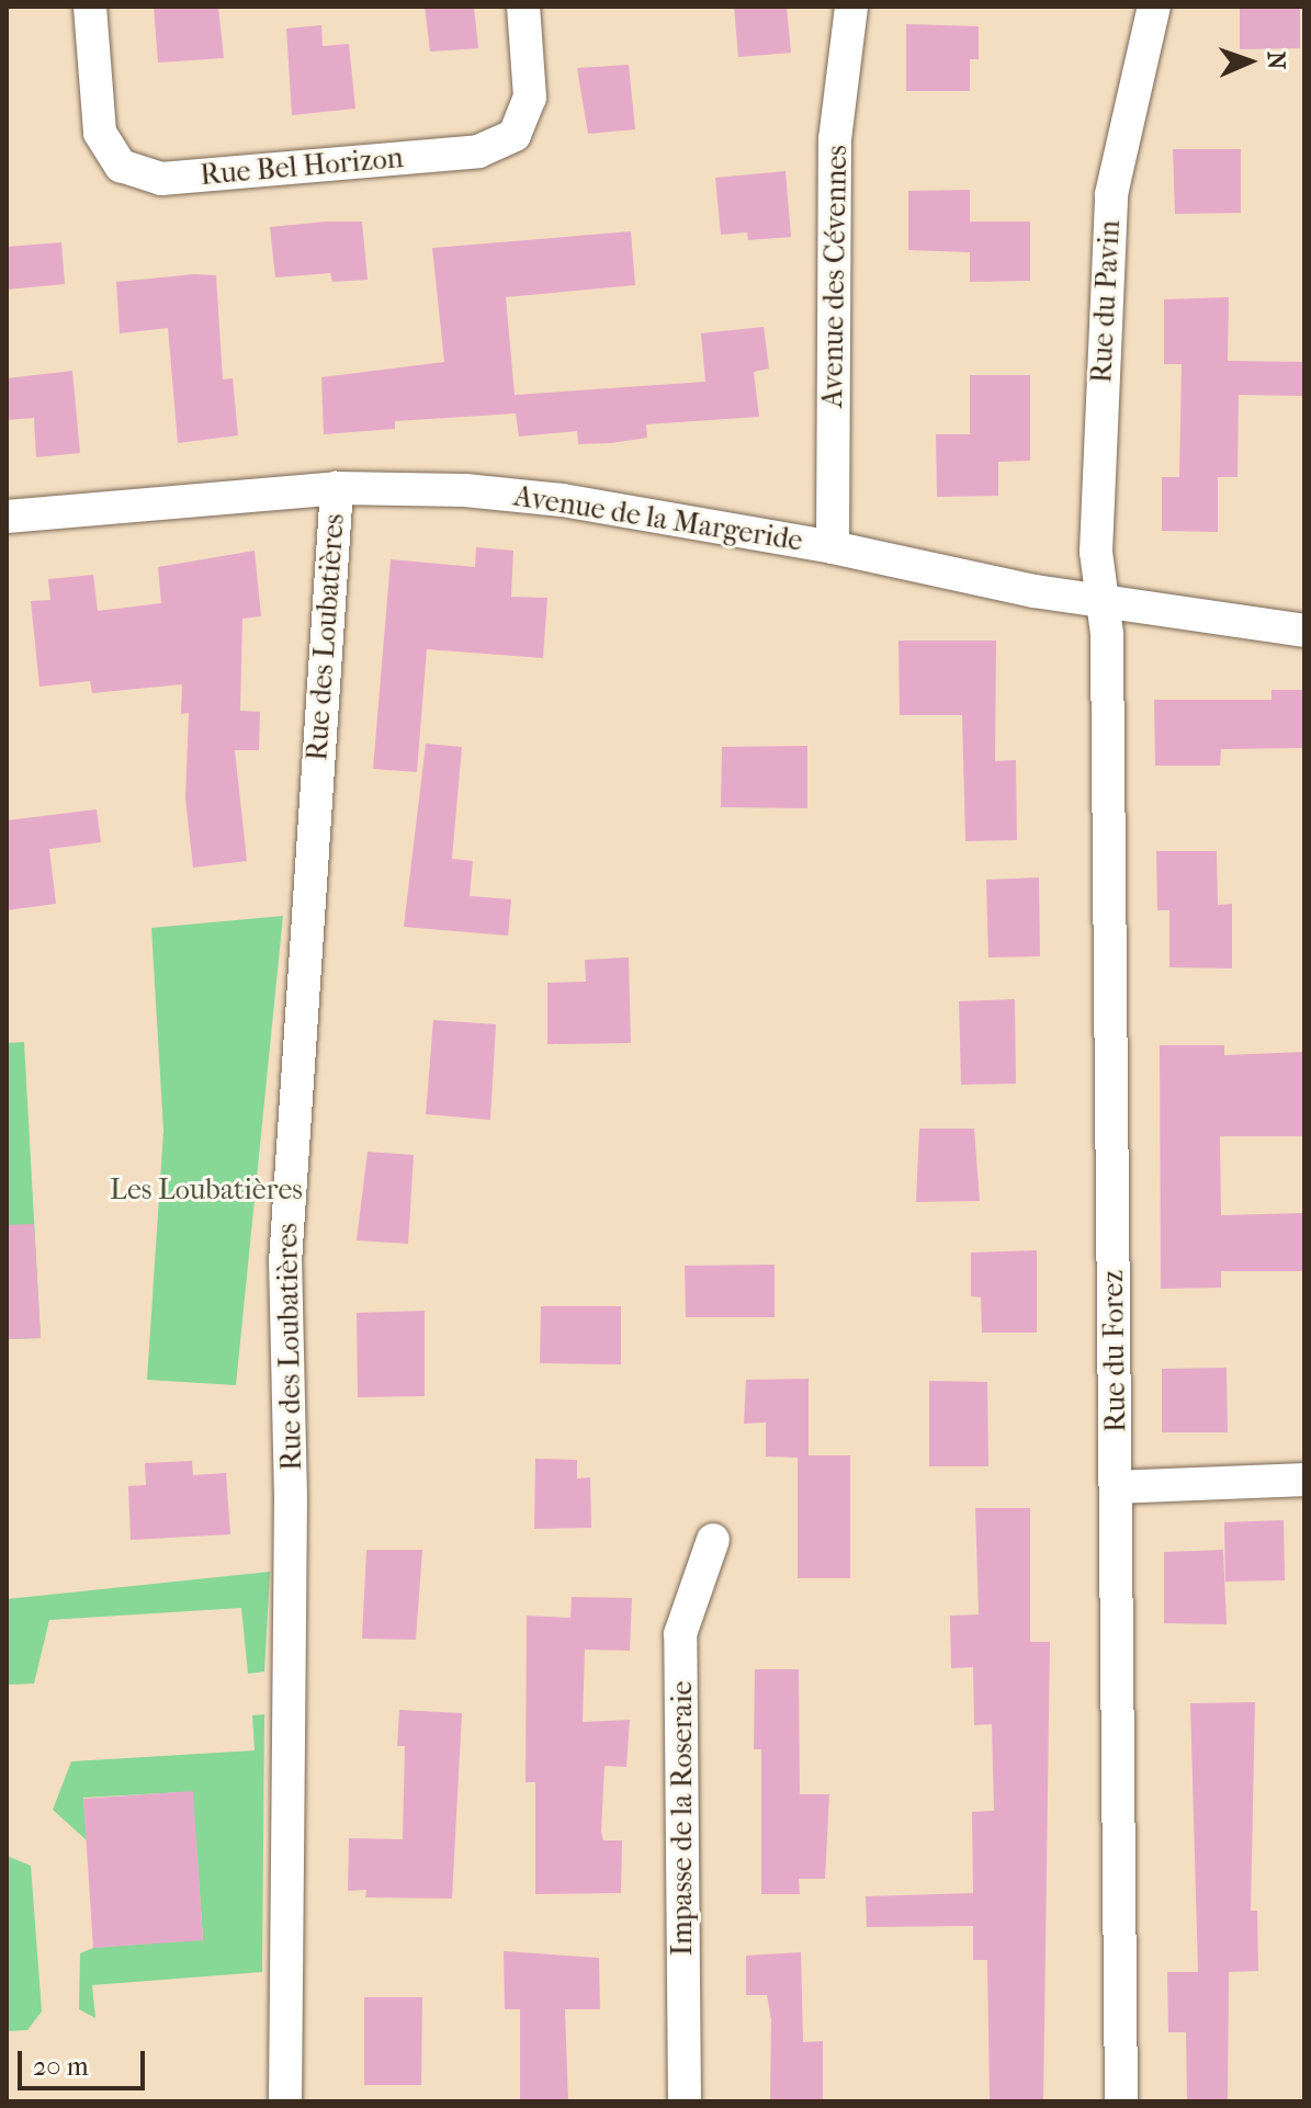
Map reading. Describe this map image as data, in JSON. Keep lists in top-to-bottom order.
{
  "streets": {
    "street": [
      "Rue Bel Horizon",
      "Avenue des Cévennes",
      "Rue du Pavin",
      "Avenue de la Margeride",
      "Rue des Loubatières",
      "Rue du Forez",
      "Impasse de la Roseraie"
    ]
  },
  "crossings": [
    ["Avenue des Cévennes", "Avenue de la Margeride"],
    ["Rue du Pavin", "Avenue de la Margeride"],
    ["Rue du Pavin", "Rue du Forez"],
    ["Avenue de la Margeride", "Rue des Loubatières"],
    ["Avenue de la Margeride", "Rue du Forez"]
  ],
  "parks": ["Les Loubatières"],
  "scale_bar": "20 m",
  "north": "right"
}
